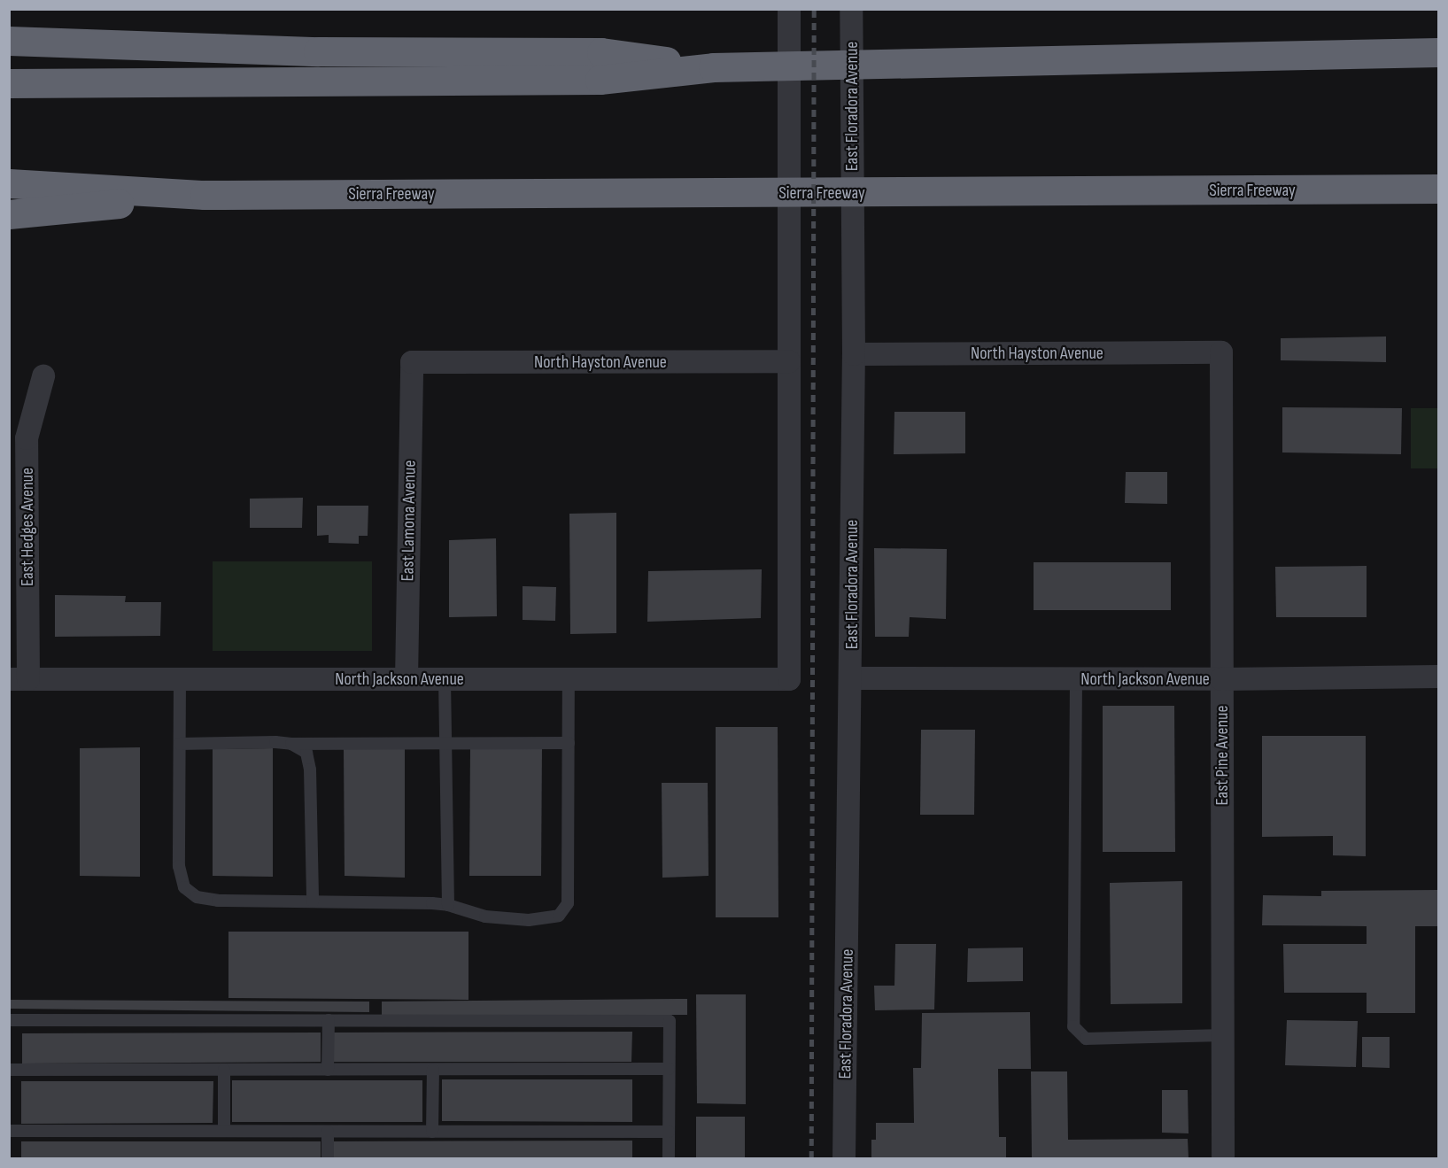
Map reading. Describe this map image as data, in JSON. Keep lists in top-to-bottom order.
{
  "streets": {
    "highway": ["Sierra Freeway"],
    "street": [
      "East Floradora Avenue",
      "North Hayston Avenue",
      "East Lamona Avenue",
      "East Hedges Avenue",
      "North Jackson Avenue",
      "East Pine Avenue"
    ]
  },
  "crossings": [
    ["East Floradora Avenue", "North Hayston Avenue"],
    ["East Floradora Avenue", "North Jackson Avenue"],
    ["North Hayston Avenue", "East Lamona Avenue"],
    ["North Hayston Avenue", "North Jackson Avenue"],
    ["North Hayston Avenue", "East Pine Avenue"],
    ["East Lamona Avenue", "North Jackson Avenue"],
    ["East Hedges Avenue", "North Jackson Avenue"],
    ["North Jackson Avenue", "East Pine Avenue"]
  ]
}
